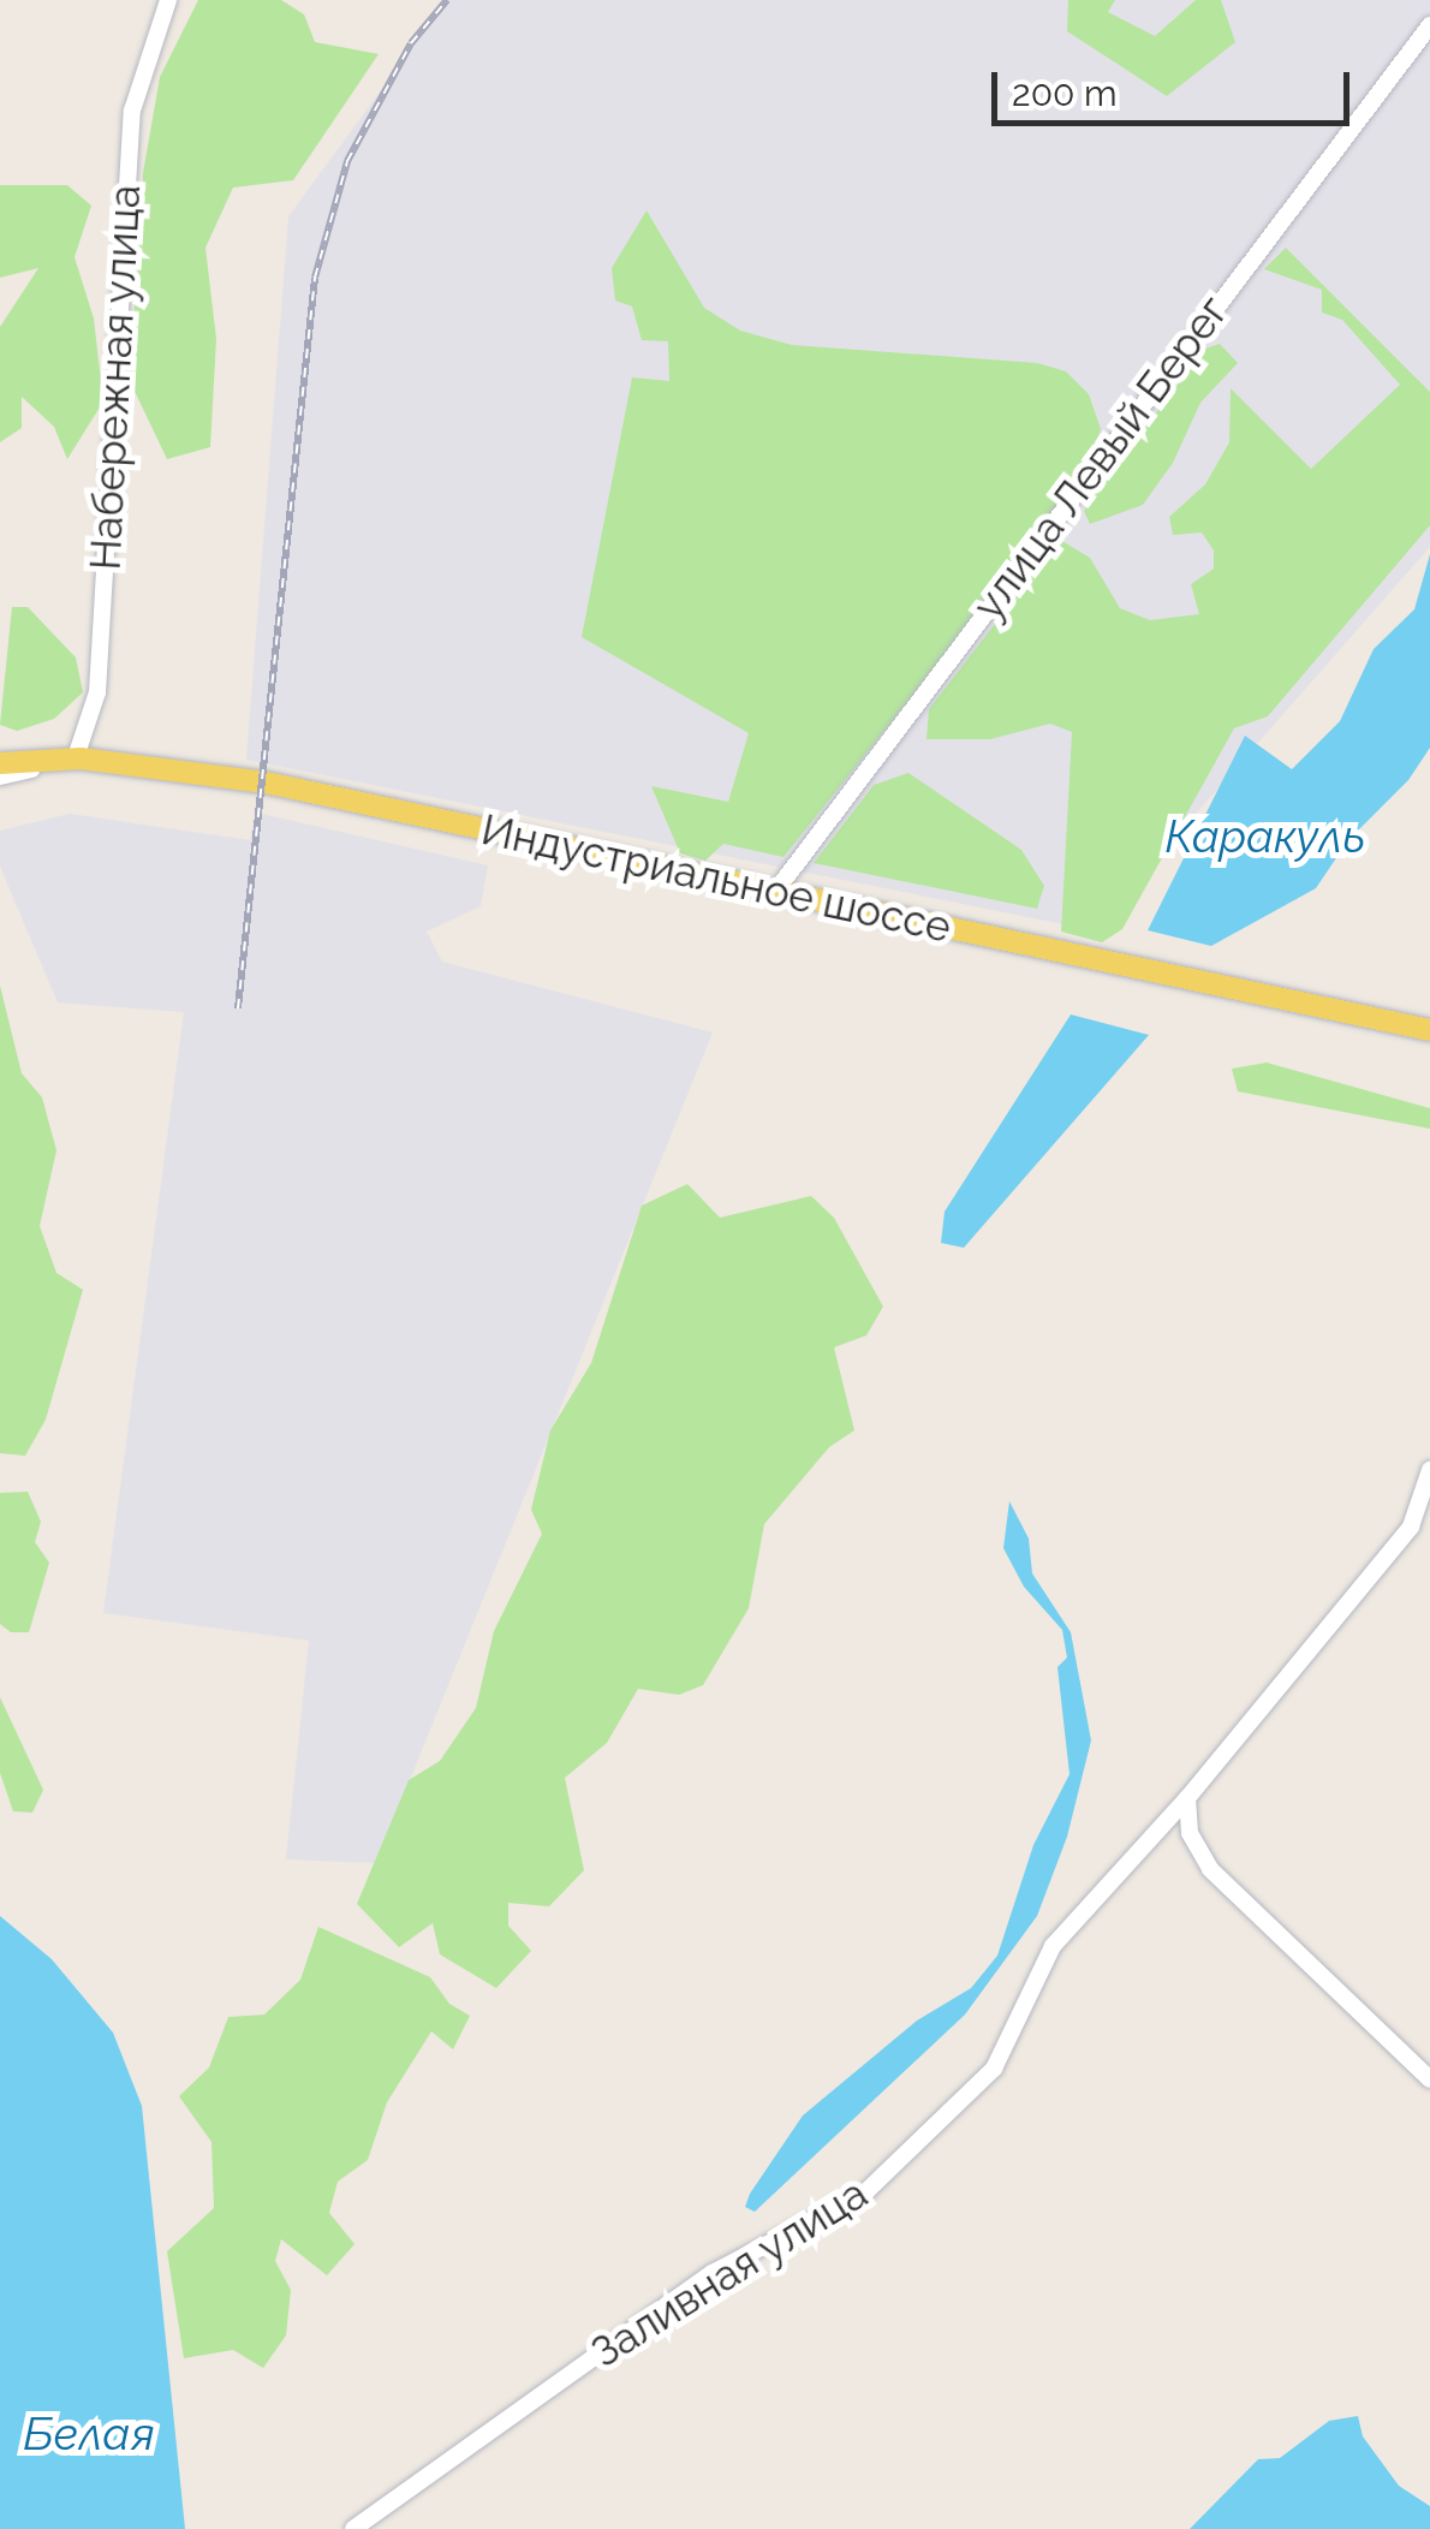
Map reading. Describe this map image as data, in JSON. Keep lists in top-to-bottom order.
{
  "streets": {
    "main road": ["Индустриальное шоссе"],
    "street": ["Набережная улица", "улица Левый Берег", "Заливная улица"]
  },
  "crossings": [
    ["Набережная улица", "Индустриальное шоссе"],
    ["улица Левый Берег", "Индустриальное шоссе"]
  ],
  "water": ["Каракуль", "Белая"],
  "scale_bar": "200 m"
}
